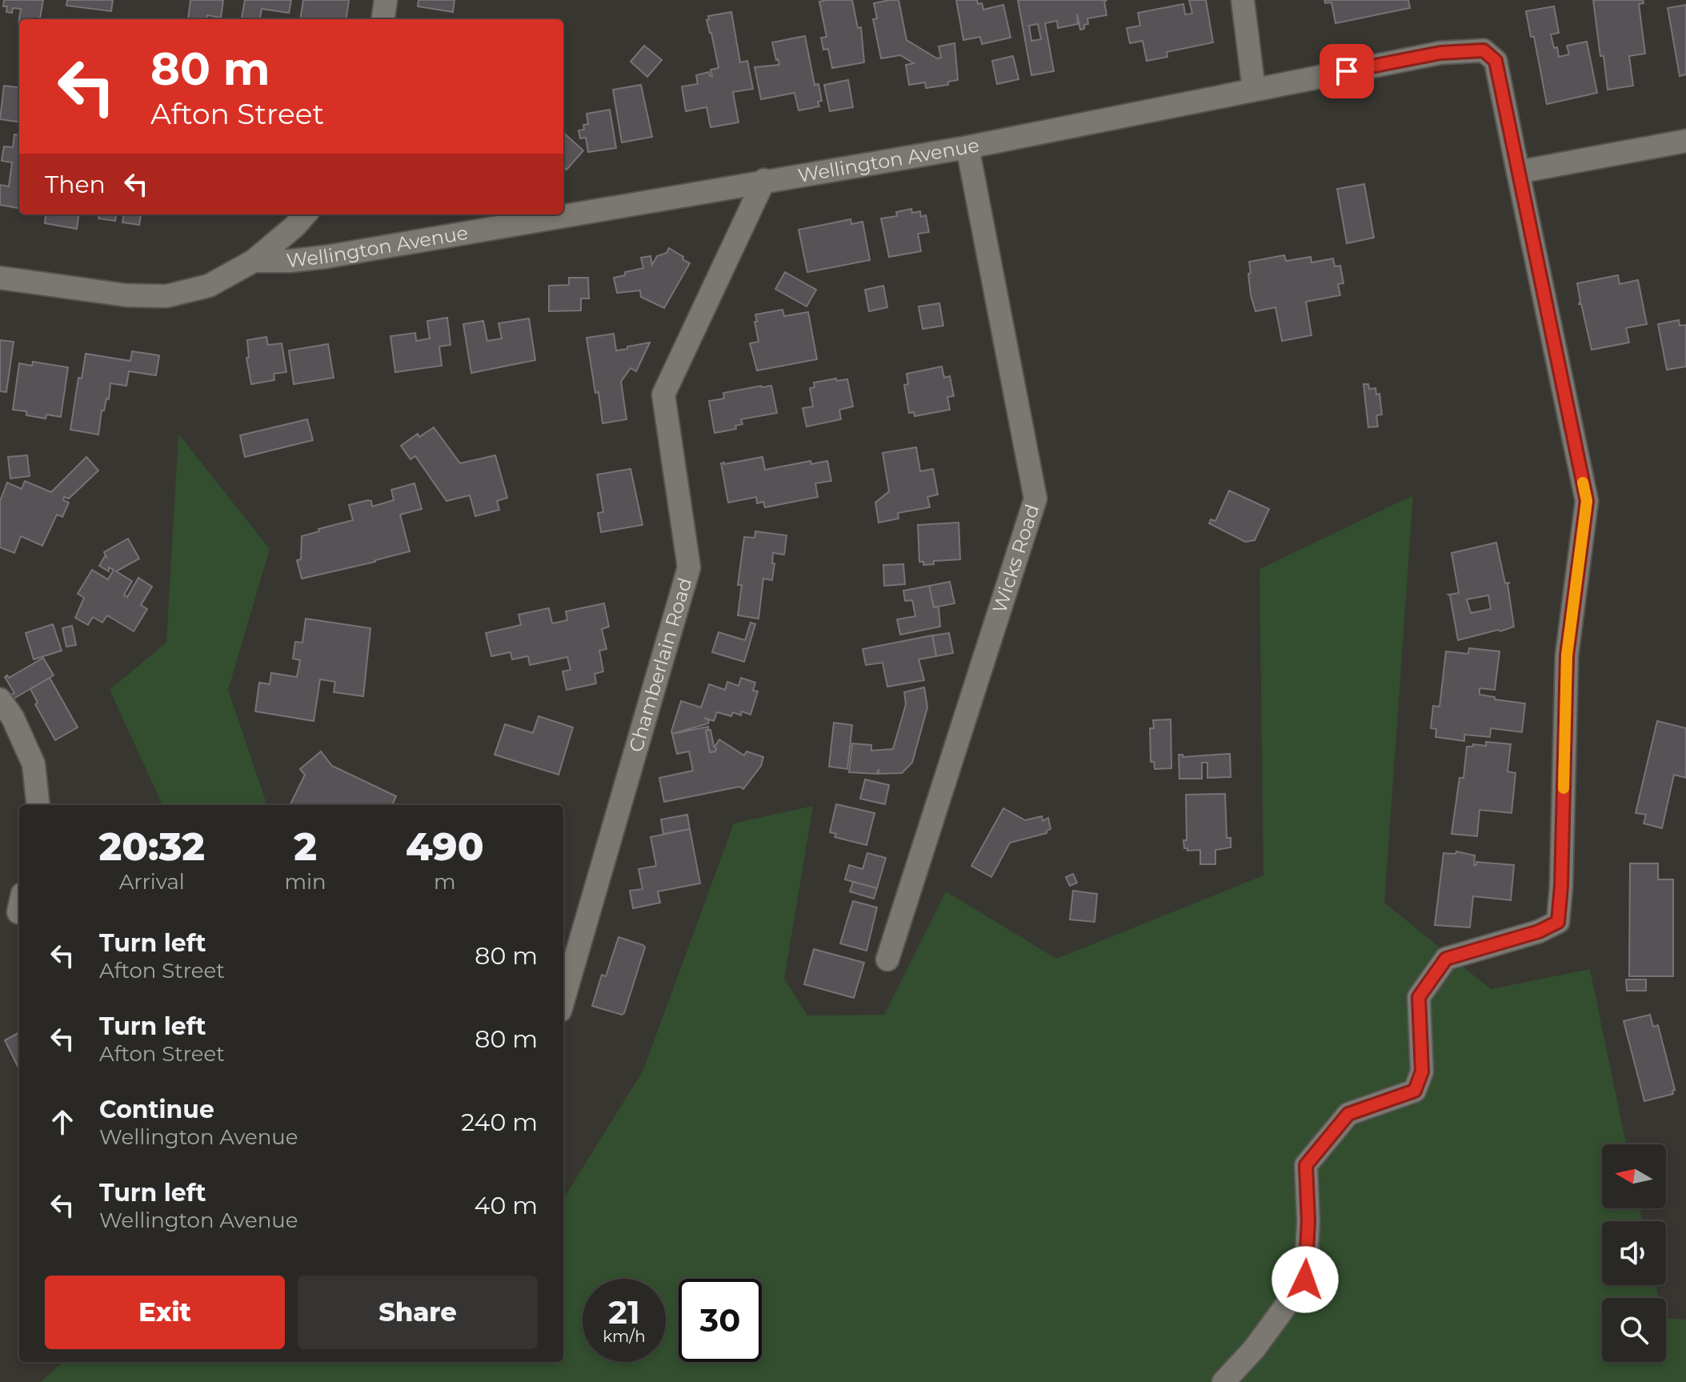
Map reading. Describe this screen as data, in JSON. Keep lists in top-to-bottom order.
{
  "streets": {
    "street": ["Wellington Avenue", "Wicks Road", "Chamberlain Road"]
  },
  "crossings": [
    ["Wellington Avenue", "Wicks Road"],
    ["Wellington Avenue", "Chamberlain Road"]
  ],
  "north": "left",
  "page": {
    "turn": ["80 m", "Afton Street"],
    "then": "Then",
    "eta": [
      "20:32",
      "Arrival",
      "2",
      "min",
      "490",
      "m"
    ],
    "list": [
      {
        "name": "Turn left",
        "note": "Afton Street",
        "value": "80 m"
      },
      {
        "name": "Turn left",
        "note": "Afton Street",
        "value": "80 m"
      },
      {
        "name": "Continue",
        "note": "Wellington Avenue",
        "value": "240 m"
      },
      {
        "name": "Turn left",
        "note": "Wellington Avenue",
        "value": "40 m"
      }
    ],
    "buttons": ["Exit", "Share"],
    "speed": "21 km/h",
    "limit": "30"
  }
}
